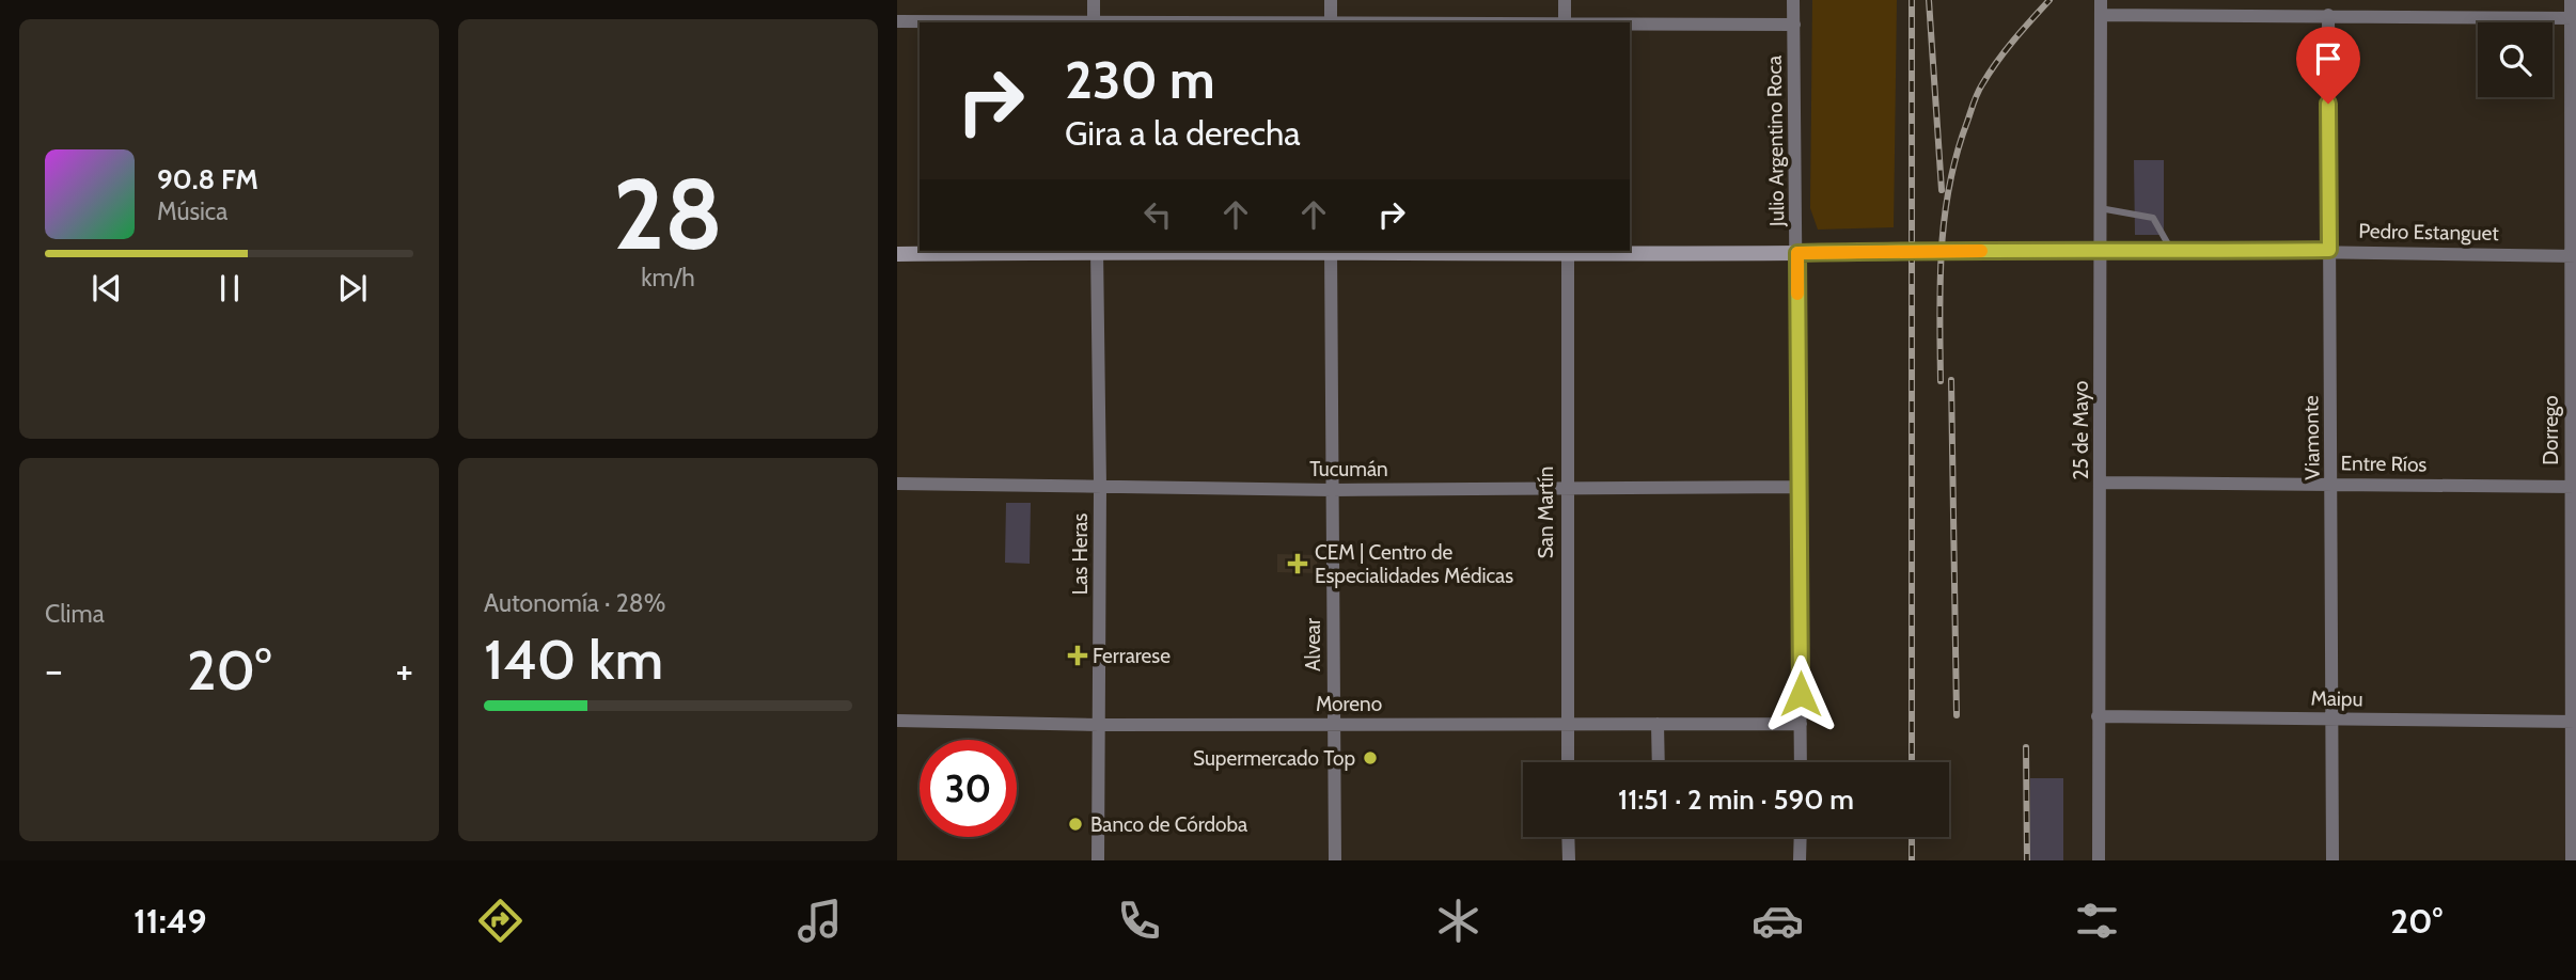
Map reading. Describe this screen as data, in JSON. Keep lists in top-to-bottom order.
{
  "streets": {
    "street": [
      "Julio Argentino Roca",
      "Pedro Estanguet",
      "25 de Mayo",
      "Dorrego",
      "Viamonte",
      "Entre Ríos",
      "Tucumán",
      "San Martín",
      "Las Heras",
      "Alvear",
      "Maipu",
      "Moreno"
    ]
  },
  "crossings": [
    ["Julio Argentino Roca", "Pedro Estanguet"],
    ["Julio Argentino Roca", "Tucumán"],
    ["Julio Argentino Roca", "Moreno"],
    ["Pedro Estanguet", "25 de Mayo"],
    ["Pedro Estanguet", "Dorrego"],
    ["Pedro Estanguet", "Viamonte"],
    ["25 de Mayo", "Entre Ríos"],
    ["25 de Mayo", "Maipu"],
    ["Dorrego", "Entre Ríos"],
    ["Dorrego", "Maipu"],
    ["Viamonte", "Entre Ríos"],
    ["Viamonte", "Maipu"],
    ["Tucumán", "San Martín"],
    ["Tucumán", "Las Heras"],
    ["Tucumán", "Alvear"],
    ["San Martín", "Moreno"],
    ["Las Heras", "Moreno"],
    ["Alvear", "Moreno"]
  ],
  "places": {
    "health": ["CEM | Centro de Especialidades Médicas", "Ferrarese"],
    "other": ["Supermercado Top", "Banco de Córdoba"]
  },
  "page": {
    "tile": [
      ["28", "km/h"],
      "Clima",
      ["Autonomía · 28%", "140 km"]
    ],
    "turn": ["230 m", "Gira a la derecha"],
    "song": ["90.8 FM", "Música"],
    "heat": ["−", "20°", "+"],
    "limit": "30",
    "trip": "11:51 · 2 min · 590 m",
    "tabs": ["11:49", "20°"]
  }
}
